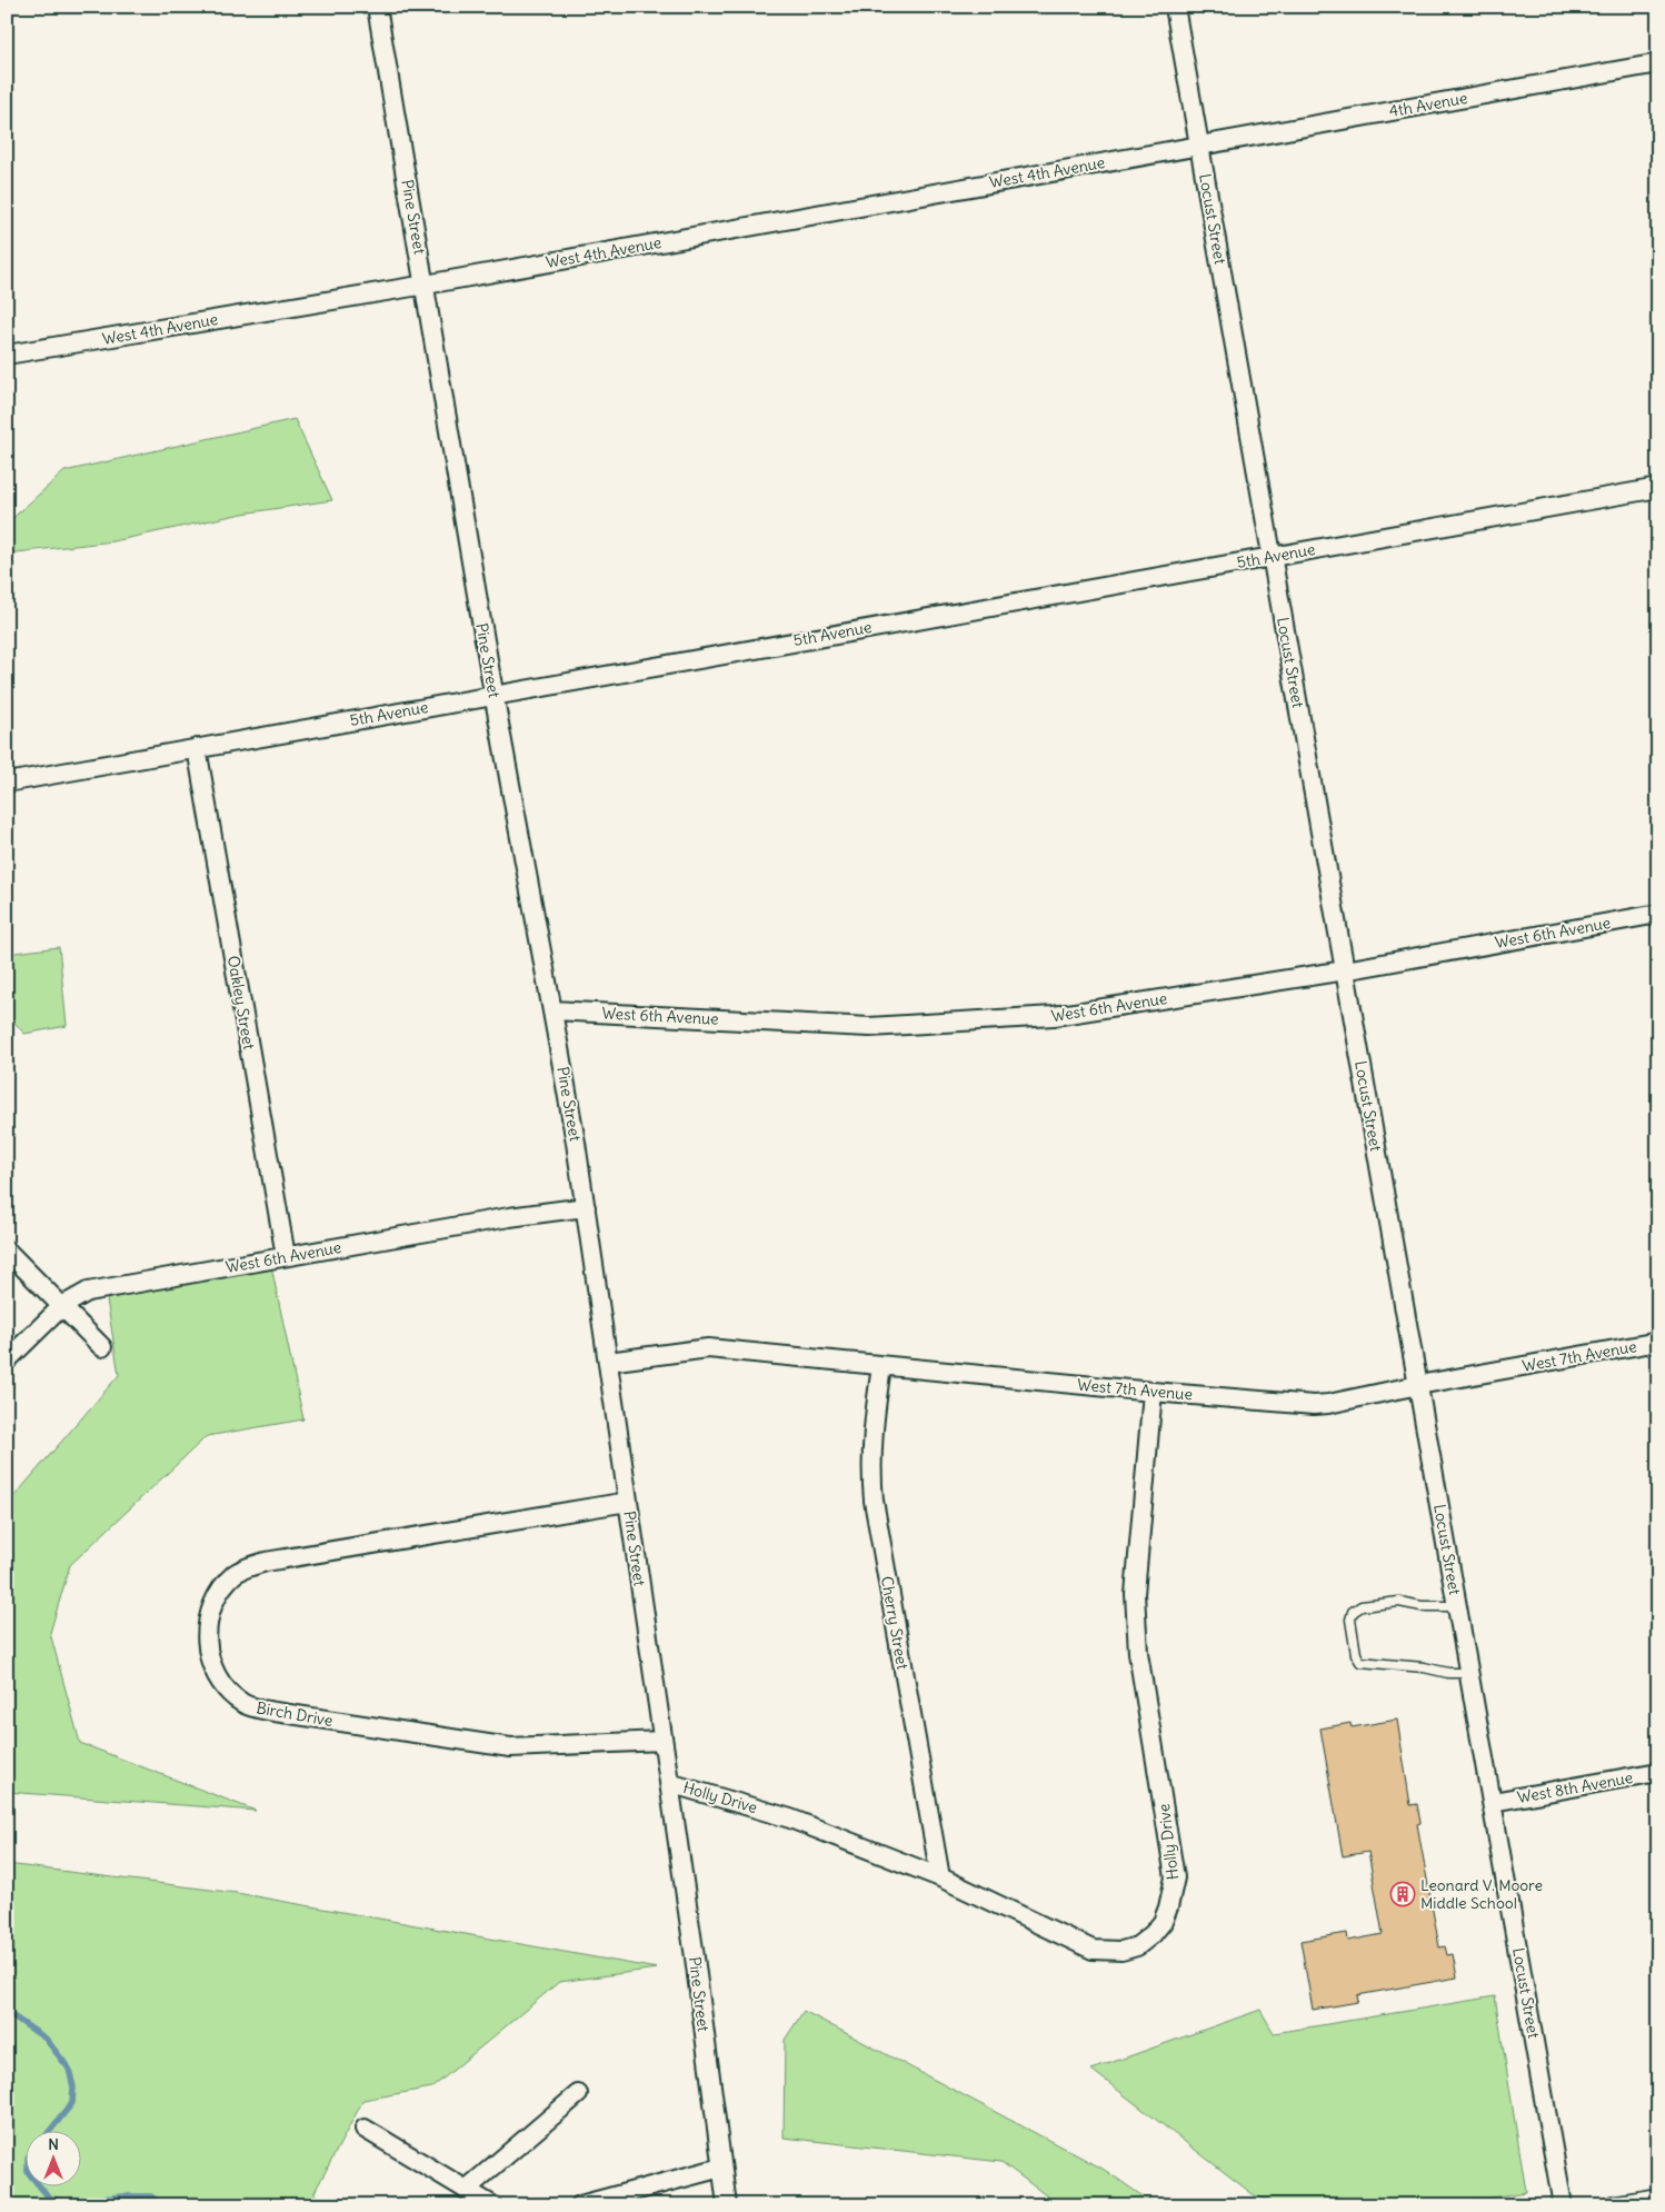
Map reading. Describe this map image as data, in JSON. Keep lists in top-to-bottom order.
{
  "streets": {
    "street": [
      "4th Avenue",
      "West 4th Avenue",
      "Pine Street",
      "Locust Street",
      "5th Avenue",
      "West 6th Avenue",
      "Oakley Street",
      "West 7th Avenue",
      "Cherry Street",
      "Birch Drive",
      "West 8th Avenue",
      "Holly Drive"
    ]
  },
  "crossings": [
    ["4th Avenue", "West 4th Avenue"],
    ["4th Avenue", "Locust Street"],
    ["West 4th Avenue", "Pine Street"],
    ["West 4th Avenue", "Locust Street"],
    ["Pine Street", "5th Avenue"],
    ["Pine Street", "West 6th Avenue"],
    ["Pine Street", "West 7th Avenue"],
    ["Pine Street", "Birch Drive"],
    ["Pine Street", "Holly Drive"],
    ["Locust Street", "5th Avenue"],
    ["Locust Street", "West 6th Avenue"],
    ["Locust Street", "West 7th Avenue"],
    ["Locust Street", "West 8th Avenue"],
    ["5th Avenue", "Oakley Street"],
    ["West 6th Avenue", "Oakley Street"],
    ["West 7th Avenue", "Cherry Street"],
    ["West 7th Avenue", "Holly Drive"],
    ["Cherry Street", "Holly Drive"]
  ],
  "places": {
    "building": ["Leonard V. Moore Middle School"]
  },
  "north": "top"
}
